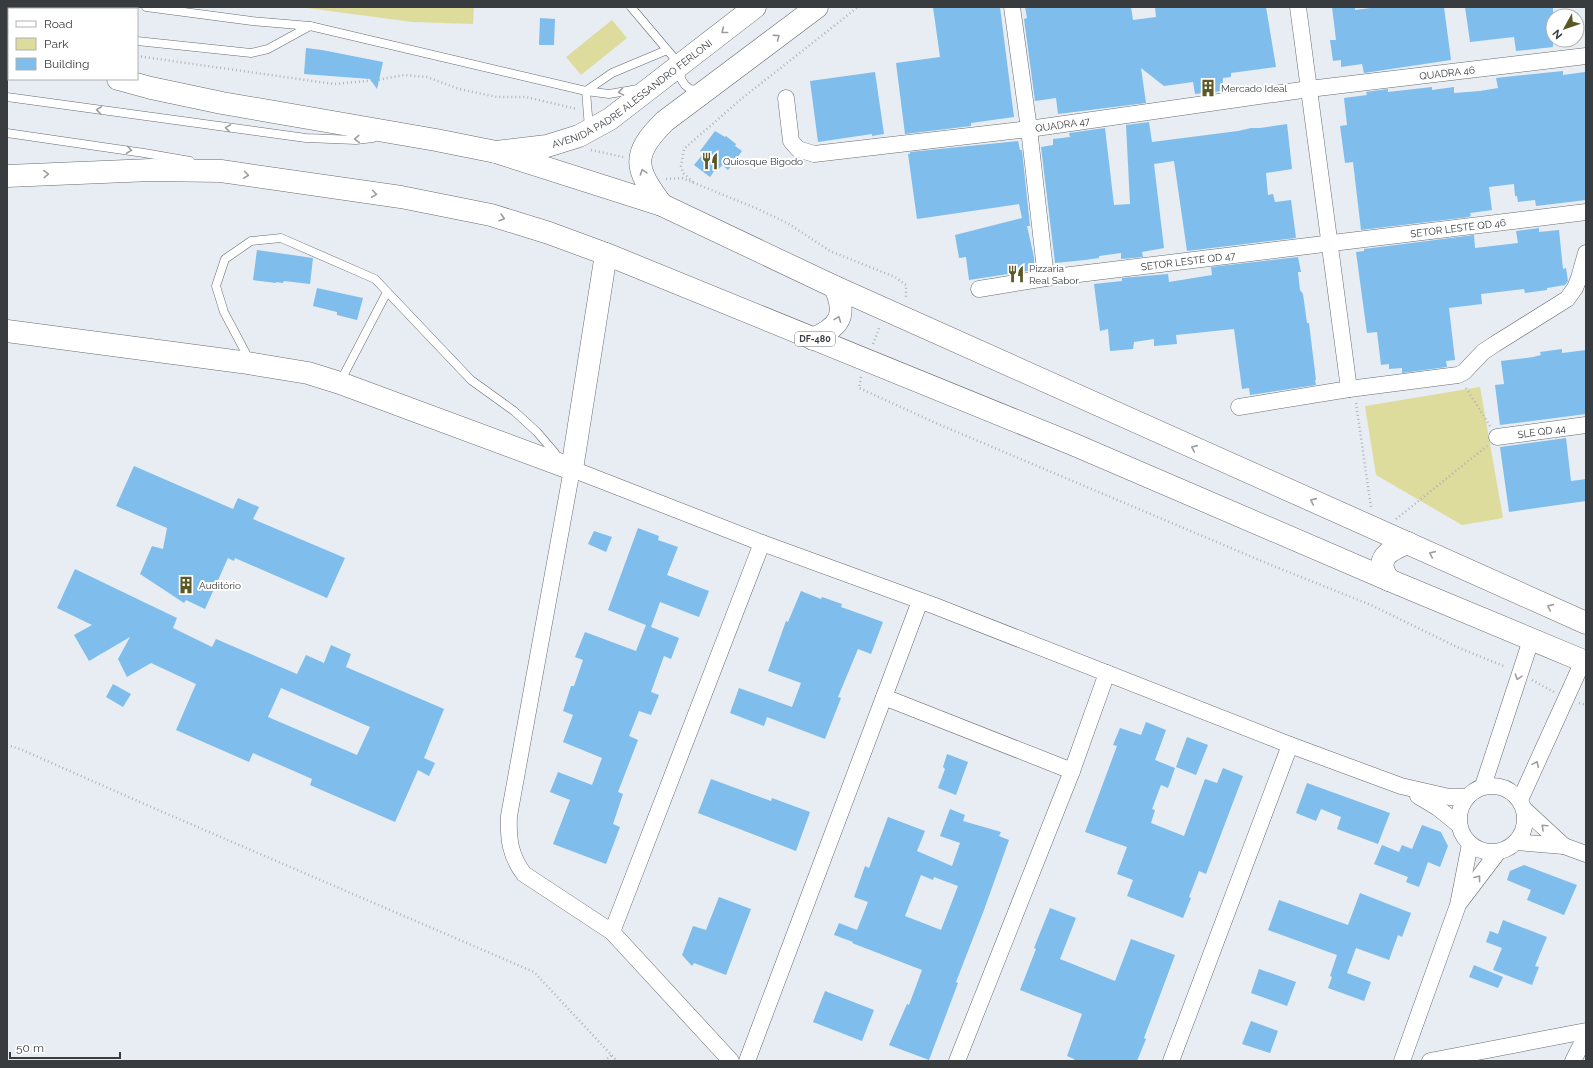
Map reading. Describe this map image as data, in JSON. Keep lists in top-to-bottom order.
{
  "streets": {
    "main road": ["AVENIDA PADRE ALESSANDRO FERLONI", "DF-480"],
    "street": [
      "QUADRA 46",
      "QUADRA 47",
      "SETOR LESTE QD 46",
      "SETOR LESTE QD 47",
      "SLE QD 44"
    ]
  },
  "crossings": [
    ["QUADRA 46", "QUADRA 47"],
    ["SETOR LESTE QD 46", "SETOR LESTE QD 47"]
  ],
  "places": {
    "building": ["Mercado Ideal", "Auditório"],
    "restaurant": ["Quiosque Bigodo", "Pizzaria Real Sabor"]
  },
  "legend": ["Road", "Park", "Building"],
  "scale_bar": "50 m",
  "north": "bottom left"
}
